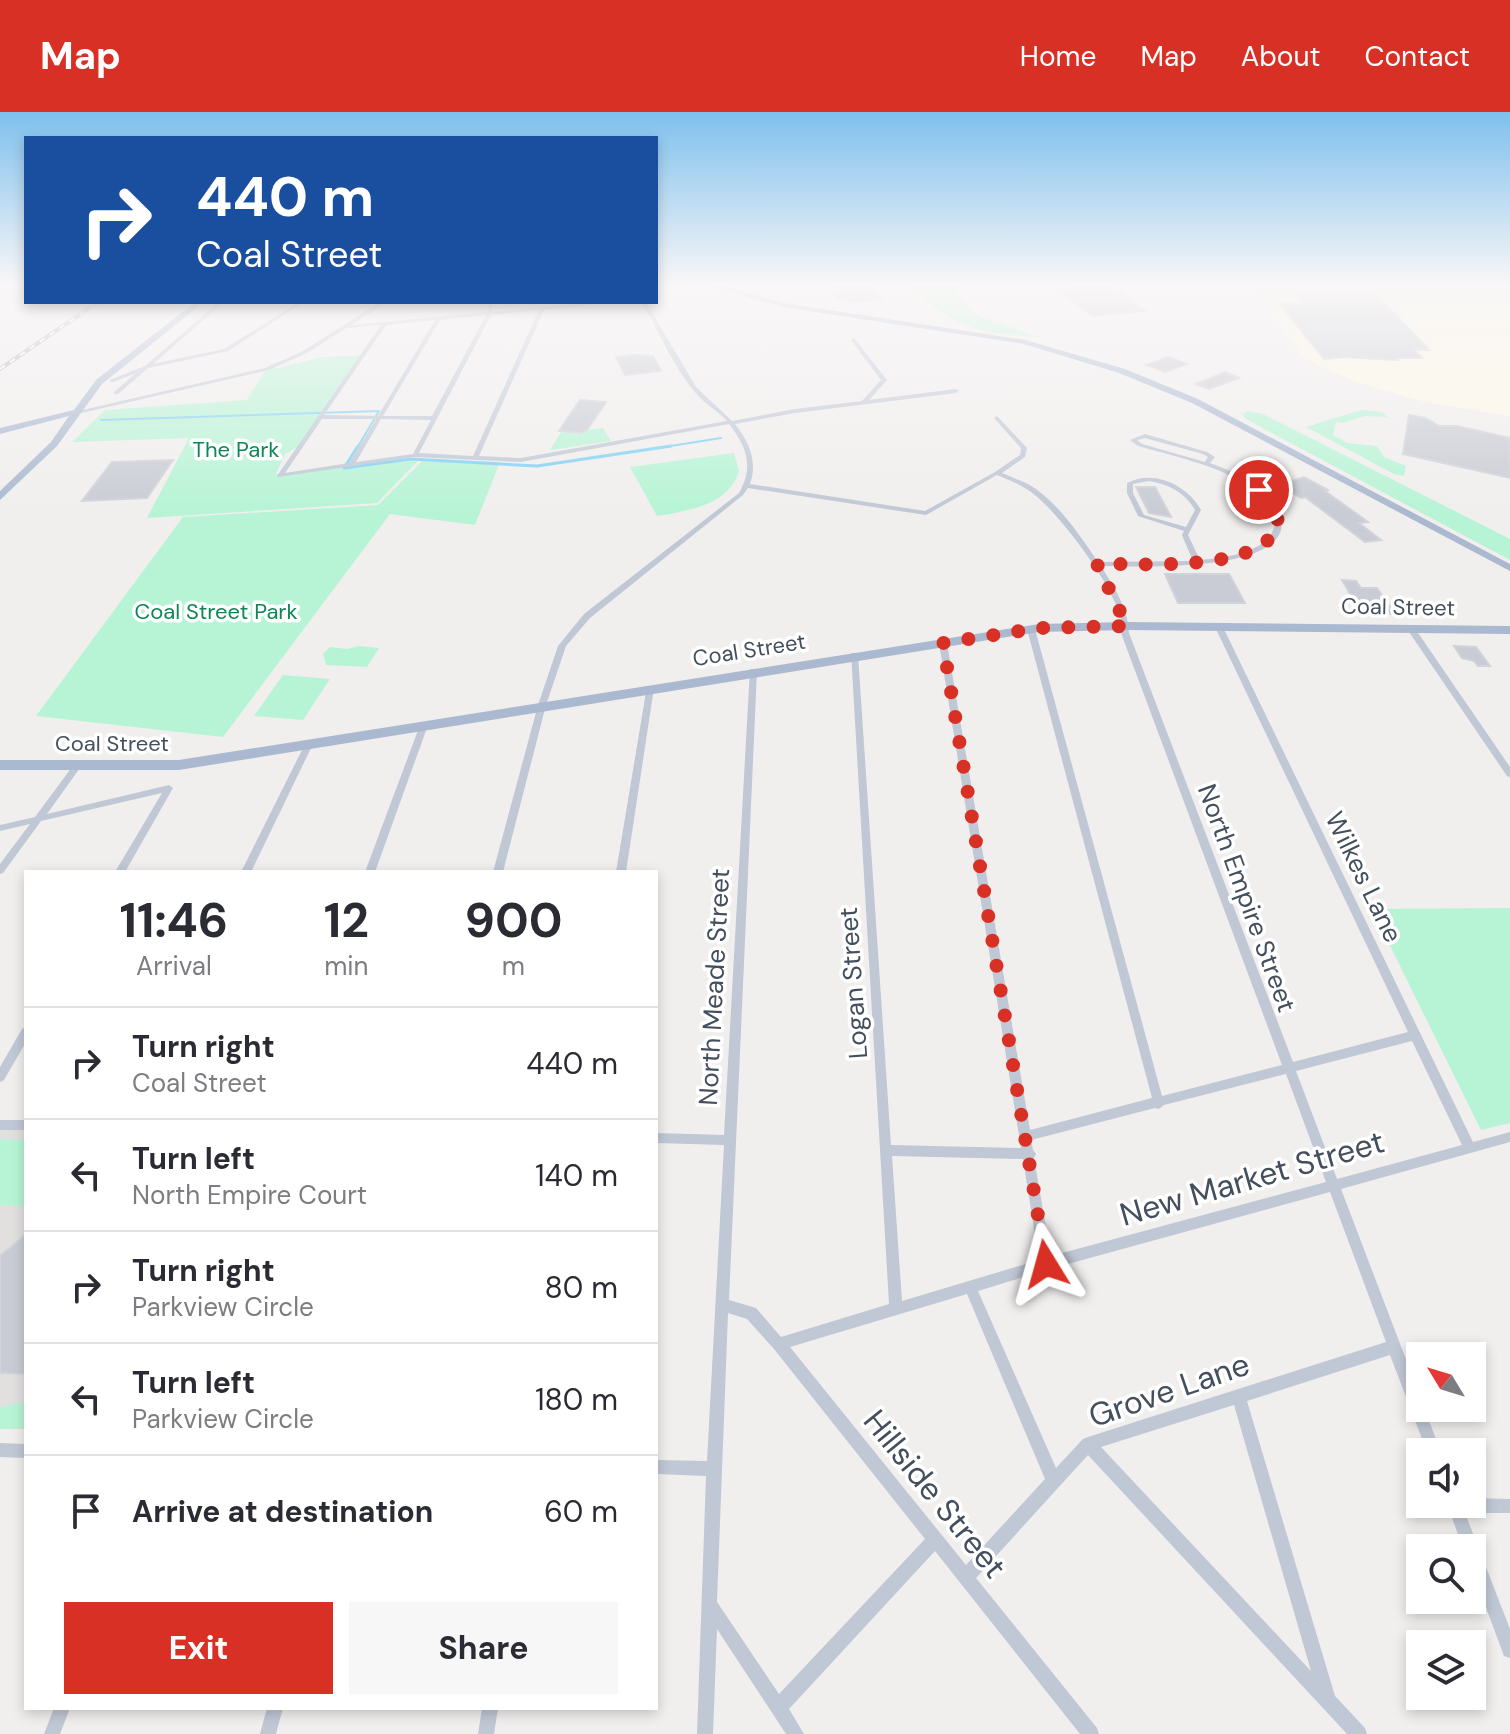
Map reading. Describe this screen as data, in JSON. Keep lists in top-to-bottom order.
{
  "streets": {
    "main road": ["Coal Street"],
    "street": [
      "Wilkes Lane",
      "North Empire Street",
      "Logan Street",
      "North Meade Street",
      "New Market Street",
      "Grove Lane",
      "Hillside Street"
    ]
  },
  "crossings": [
    ["Coal Street", "Wilkes Lane"],
    ["Coal Street", "North Empire Street"],
    ["Coal Street", "Logan Street"],
    ["Coal Street", "North Meade Street"],
    ["Wilkes Lane", "New Market Street"],
    ["North Empire Street", "New Market Street"],
    ["North Empire Street", "Grove Lane"],
    ["Logan Street", "New Market Street"],
    ["North Meade Street", "Hillside Street"],
    ["New Market Street", "Hillside Street"],
    ["Grove Lane", "Hillside Street"]
  ],
  "parks": ["The Park", "Coal Street Park"],
  "north": "top left",
  "page": {
    "header": "Map",
    "nav": [
      "Home",
      "Map",
      "About",
      "Contact"
    ],
    "turn": ["440 m", "Coal Street"],
    "eta": [
      "11:46",
      "Arrival",
      "12",
      "min",
      "900",
      "m"
    ],
    "list": [
      {
        "name": "Turn right",
        "note": "Coal Street",
        "value": "440 m"
      },
      {
        "name": "Turn left",
        "note": "North Empire Court",
        "value": "140 m"
      },
      {
        "name": "Turn right",
        "note": "Parkview Circle",
        "value": "80 m"
      },
      {
        "name": "Turn left",
        "note": "Parkview Circle",
        "value": "180 m"
      },
      {
        "name": "Arrive at destination",
        "value": "60 m"
      }
    ],
    "buttons": ["Exit", "Share"]
  }
}
